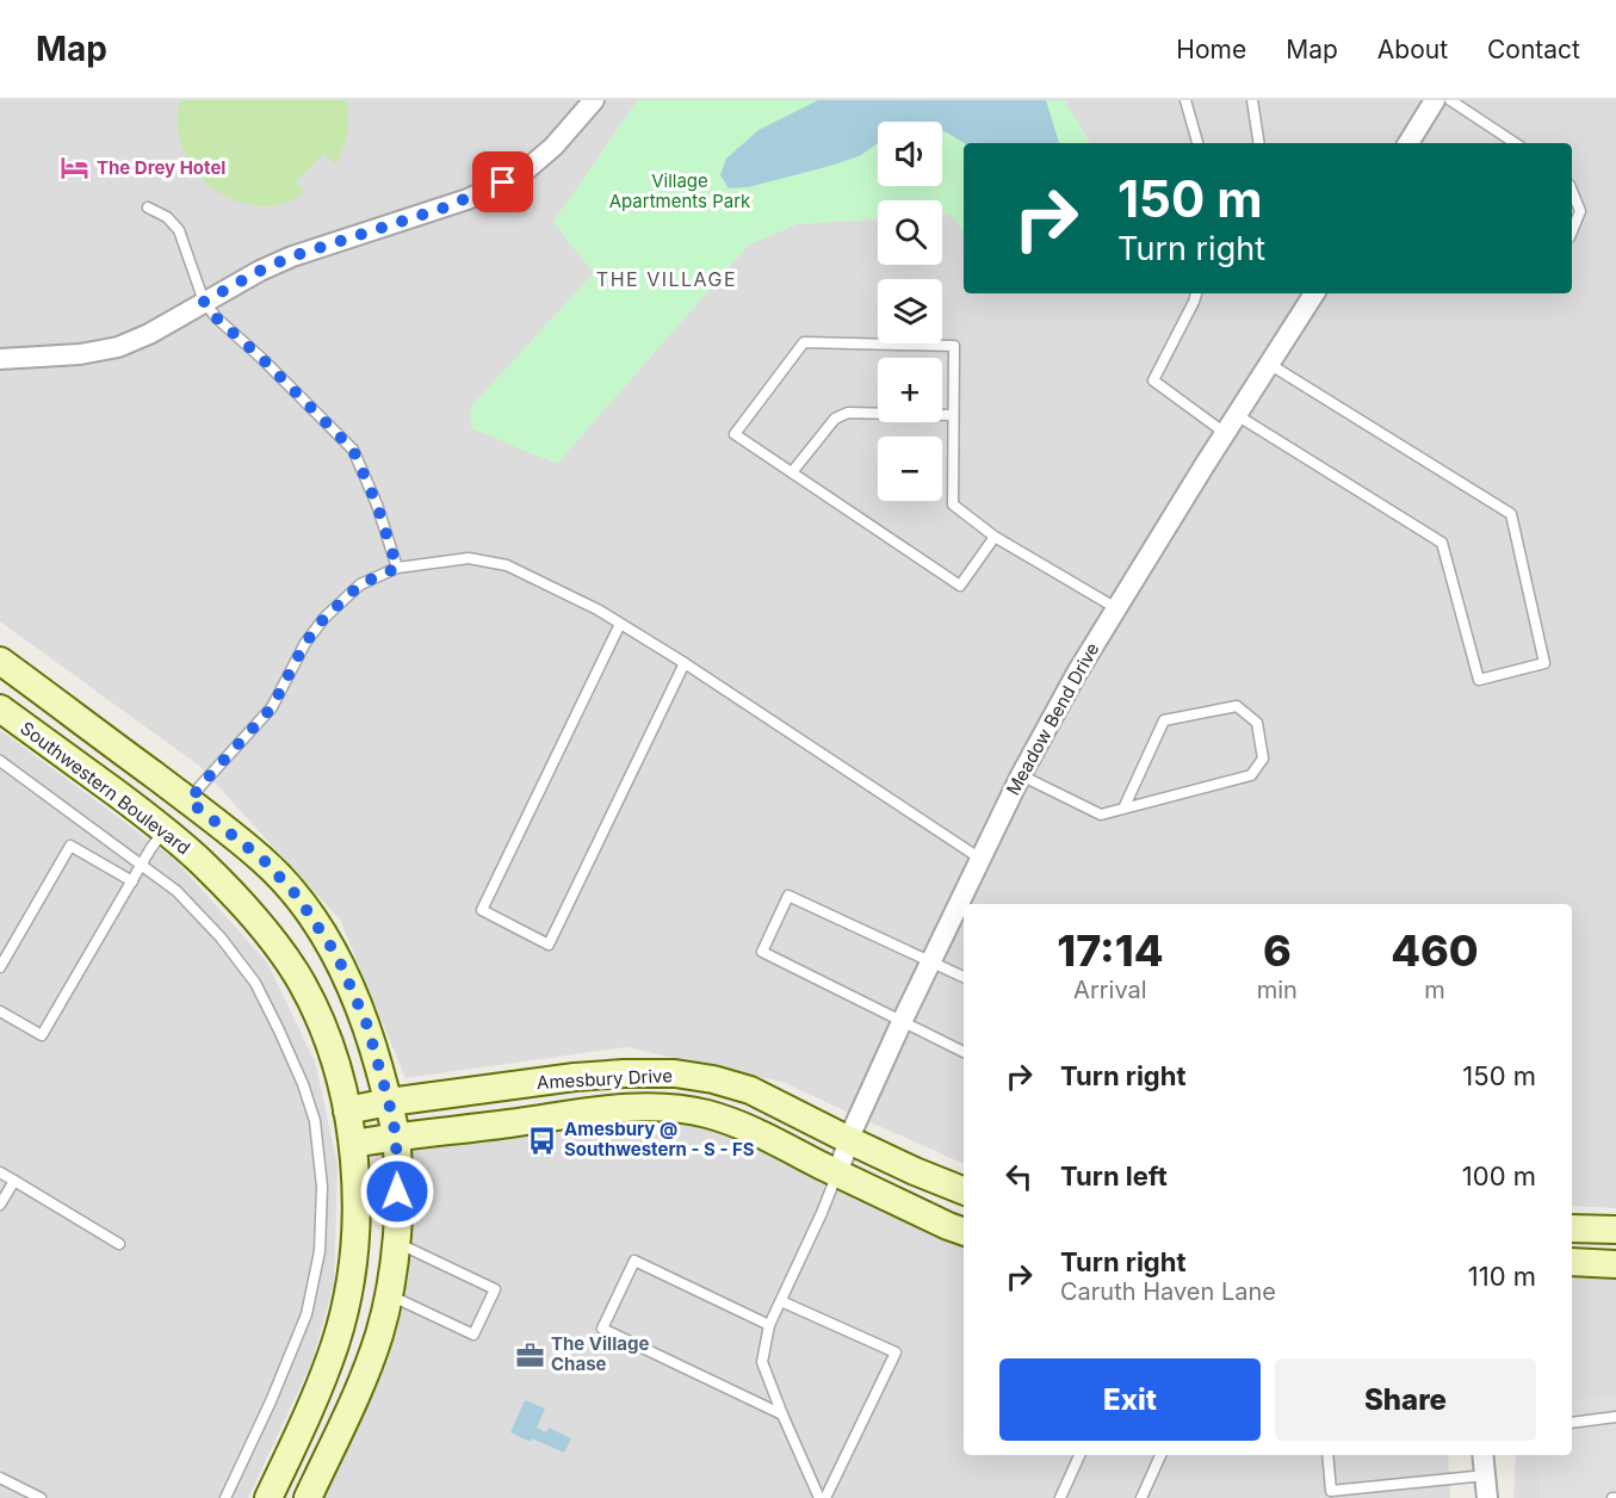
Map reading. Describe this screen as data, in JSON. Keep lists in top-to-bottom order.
{
  "streets": {
    "street": ["Meadow Bend Drive", "Southwestern Boulevard", "Amesbury Drive"]
  },
  "crossings": [
    ["Meadow Bend Drive", "Amesbury Drive"],
    ["Southwestern Boulevard", "Amesbury Drive"]
  ],
  "districts": ["THE VILLAGE"],
  "parks": ["Village Apartments Park"],
  "places": {
    "hotel": ["The Drey Hotel"],
    "bus stop": ["Amesbury @ Southwestern - S - FS"],
    "office": ["The Village Chase"]
  },
  "page": {
    "header": "Map",
    "nav": [
      "Home",
      "Map",
      "About",
      "Contact"
    ],
    "map_buttons": ["+", "−"],
    "turn": ["150 m", "Turn right"],
    "eta": [
      "17:14",
      "Arrival",
      "6",
      "min",
      "460",
      "m"
    ],
    "list": [
      {
        "name": "Turn right",
        "value": "150 m"
      },
      {
        "name": "Turn left",
        "value": "100 m"
      },
      {
        "name": "Turn right",
        "note": "Caruth Haven Lane",
        "value": "110 m"
      }
    ],
    "buttons": ["Exit", "Share"]
  }
}
